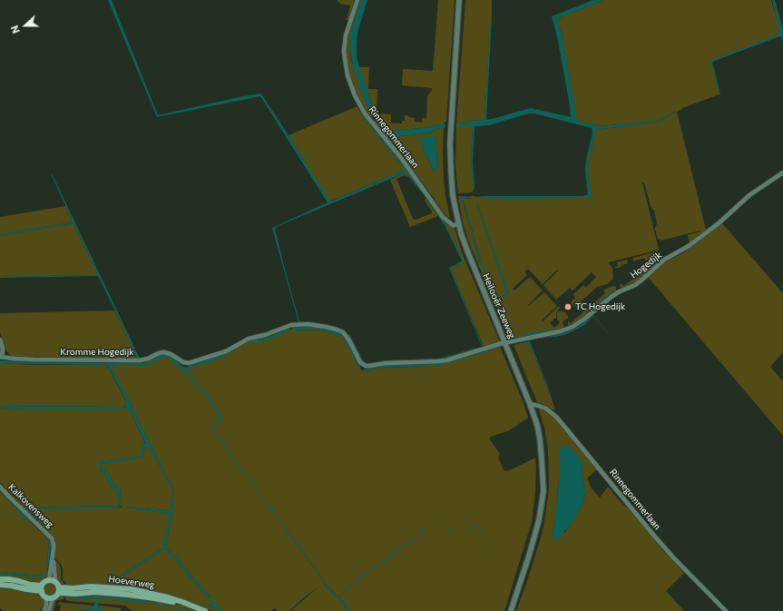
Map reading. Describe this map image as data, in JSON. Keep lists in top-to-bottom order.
{
  "streets": {
    "main road": ["Hoeverweg"],
    "street": [
      "Rinnegommerlaan",
      "Hogedijk",
      "Heilooër Zeeweg",
      "Kromme Hogedijk",
      "Kalkovensweg"
    ]
  },
  "crossings": [
    ["Rinnegommerlaan", "Heilooër Zeeweg"],
    ["Hogedijk", "Heilooër Zeeweg"],
    ["Hogedijk", "Kromme Hogedijk"],
    ["Heilooër Zeeweg", "Kromme Hogedijk"],
    ["Kalkovensweg", "Hoeverweg"]
  ],
  "places": ["TC Hogedijk"],
  "north": "left"
}
